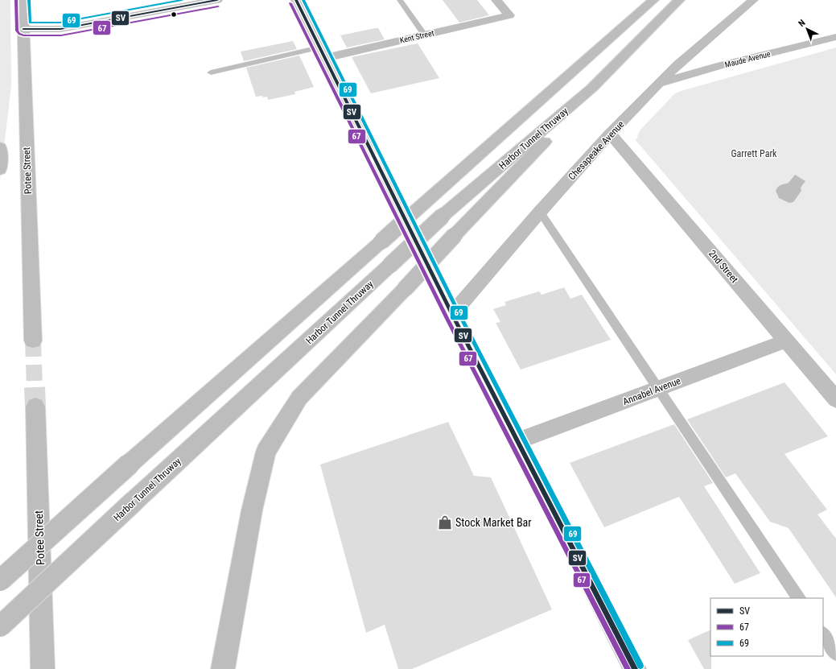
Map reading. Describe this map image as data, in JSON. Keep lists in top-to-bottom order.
{
  "streets": {
    "main road": ["Harbor Tunnel Thruway", "Potee Street"],
    "street": [
      "Kent Street",
      "Maude Avenue",
      "Chesapeake Avenue",
      "2nd Street",
      "Annabel Avenue"
    ]
  },
  "crossings": [
    ["Maude Avenue", "Chesapeake Avenue"],
    ["Chesapeake Avenue", "2nd Street"],
    ["2nd Street", "Annabel Avenue"]
  ],
  "parks": ["Garrett Park"],
  "places": {
    "shop": ["Stock Market Bar"]
  },
  "lines": ["transit line SV", "transit line 67", "transit line 69"],
  "legend": ["SV", "67", "69"],
  "north": "top left"
}
